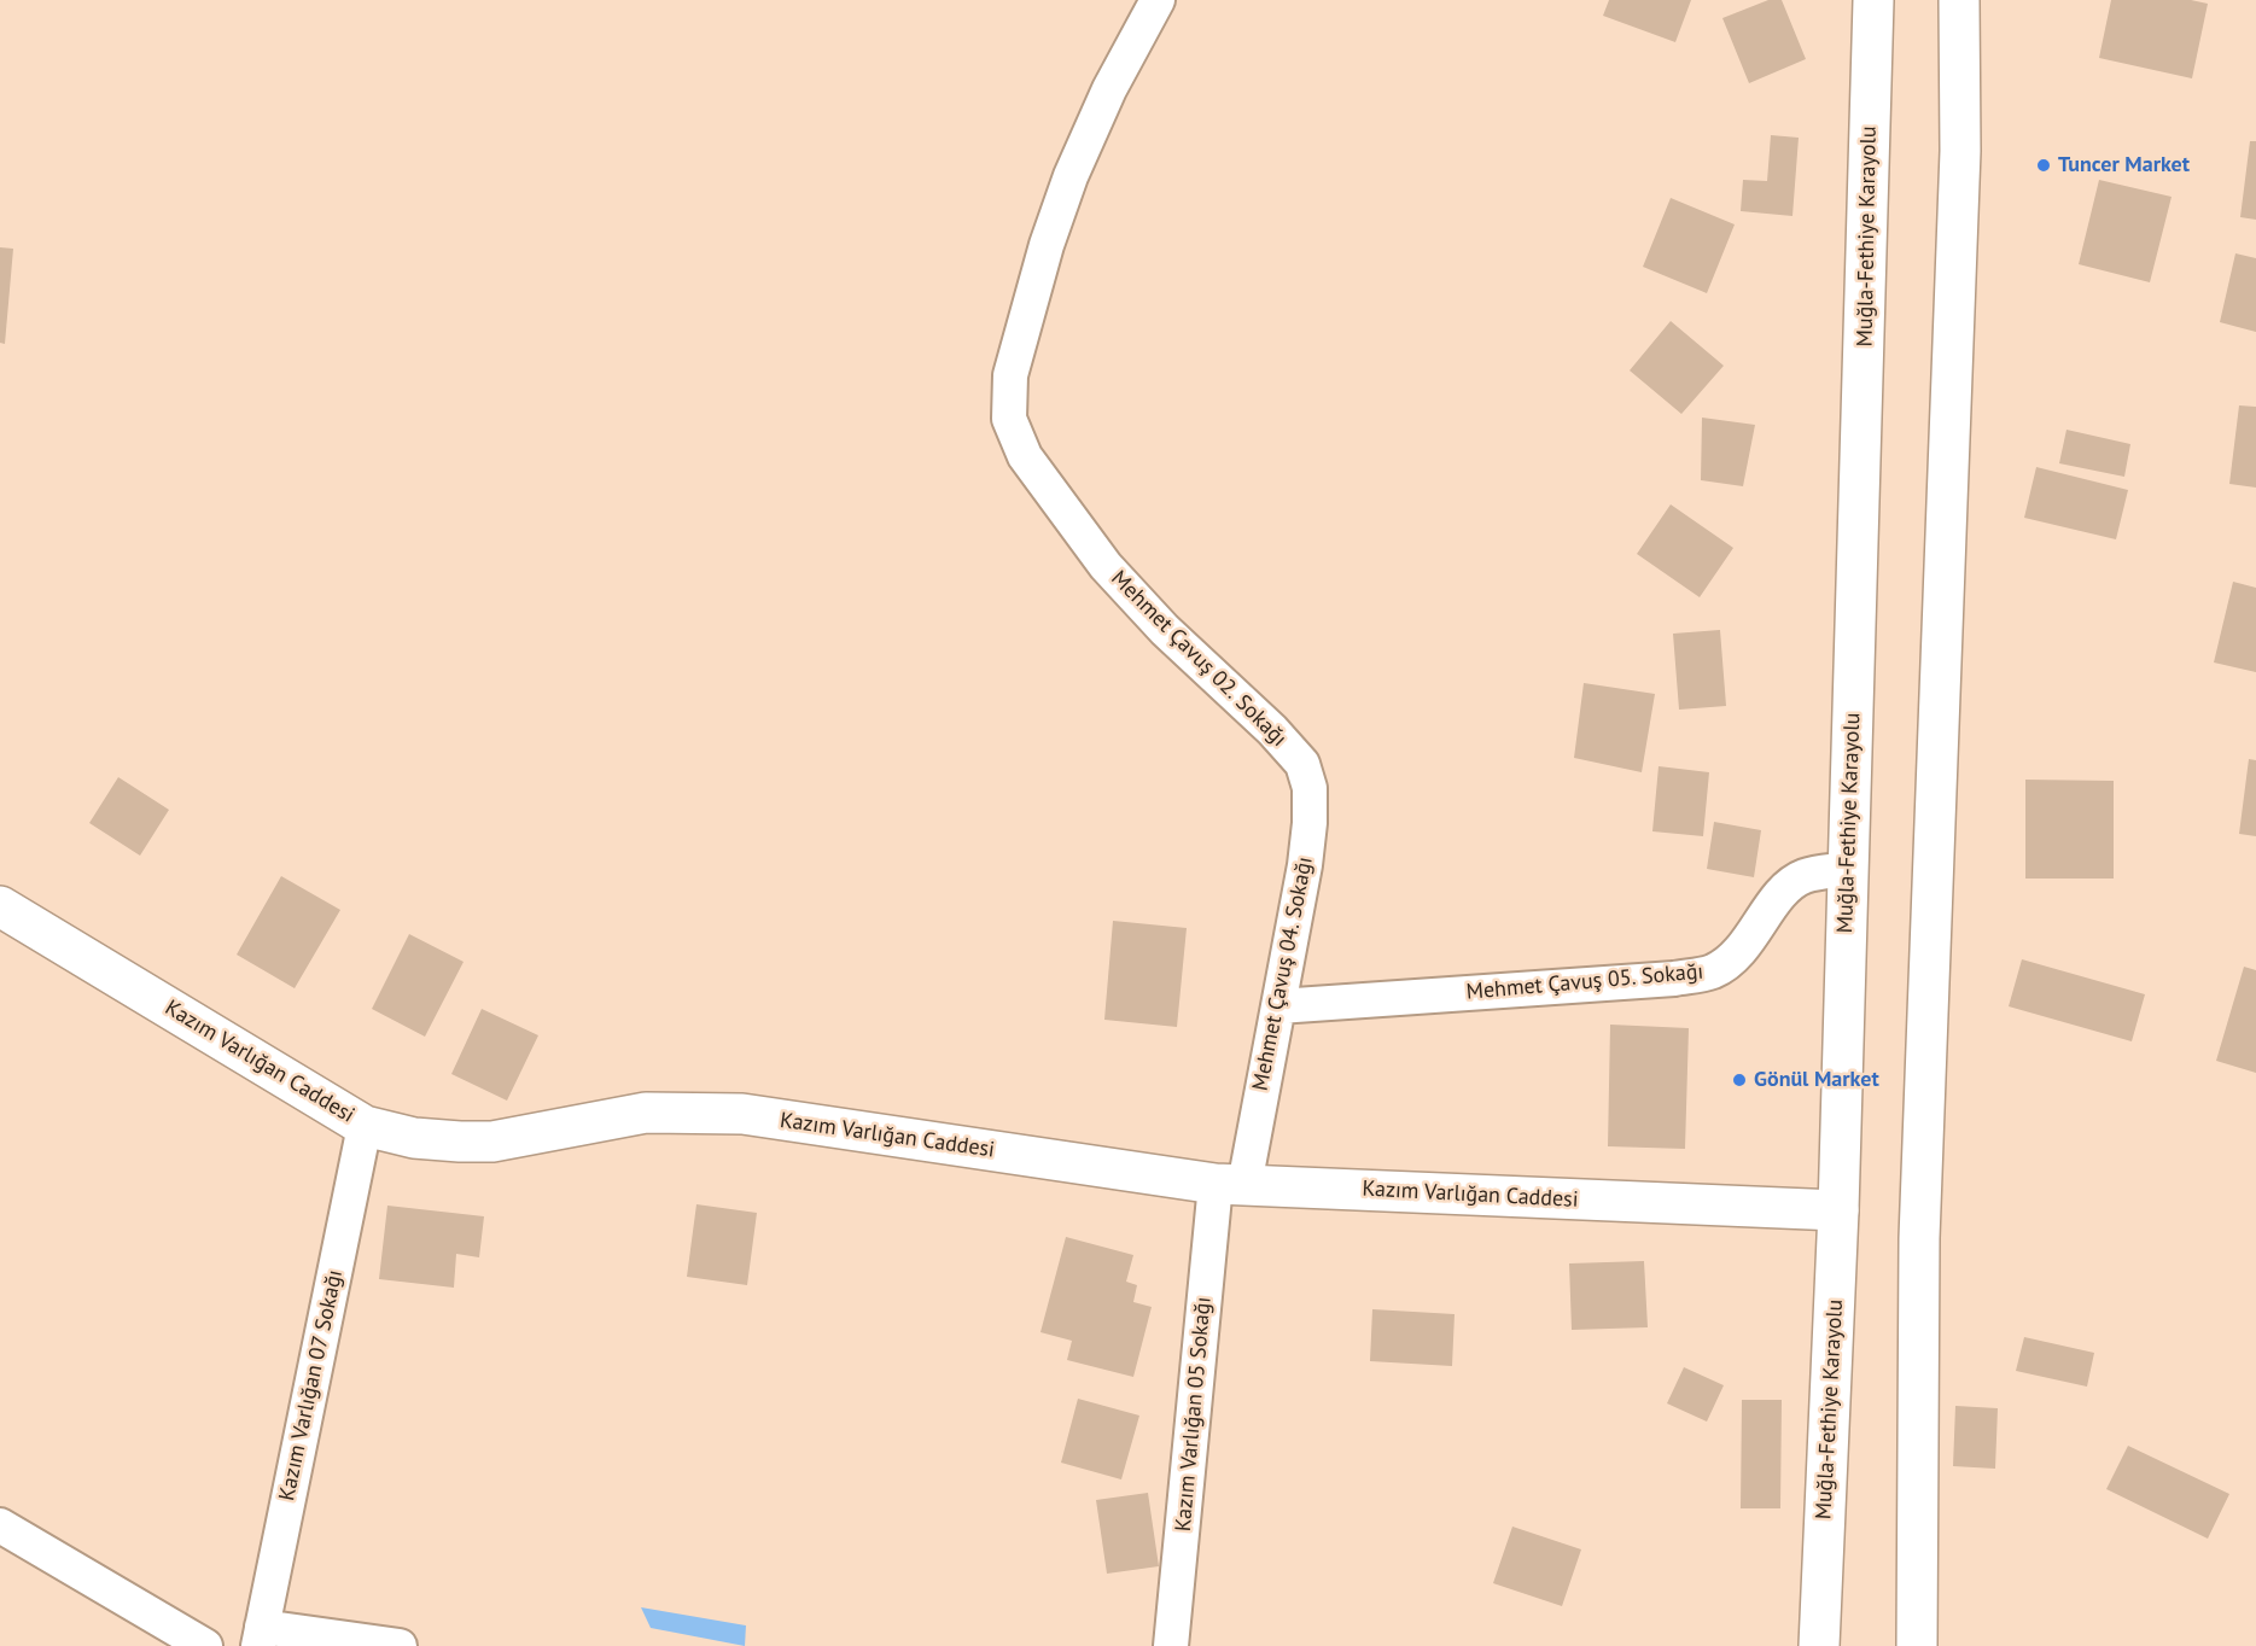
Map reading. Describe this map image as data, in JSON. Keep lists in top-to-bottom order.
{
  "streets": {
    "main road": ["Muğla-Fethiye Karayolu", "Kazım Varlığan Caddesi"],
    "street": [
      "Mehmet Çavuş 02. Sokağı",
      "Mehmet Çavuş 04. Sokağı",
      "Mehmet Çavuş 05. Sokağı",
      "Kazım Varlığan 07 Sokağı",
      "Kazım Varlığan 05 Sokağı"
    ]
  },
  "crossings": [
    ["Muğla-Fethiye Karayolu", "Mehmet Çavuş 05. Sokağı"],
    ["Muğla-Fethiye Karayolu", "Kazım Varlığan Caddesi"],
    ["Mehmet Çavuş 02. Sokağı", "Mehmet Çavuş 04. Sokağı"],
    ["Mehmet Çavuş 04. Sokağı", "Mehmet Çavuş 05. Sokağı"],
    ["Mehmet Çavuş 04. Sokağı", "Kazım Varlığan Caddesi"],
    ["Mehmet Çavuş 04. Sokağı", "Kazım Varlığan 05 Sokağı"],
    ["Kazım Varlığan Caddesi", "Kazım Varlığan 07 Sokağı"],
    ["Kazım Varlığan Caddesi", "Kazım Varlığan 05 Sokağı"]
  ],
  "places": ["Tuncer Market", "Gönül Market"]
}
